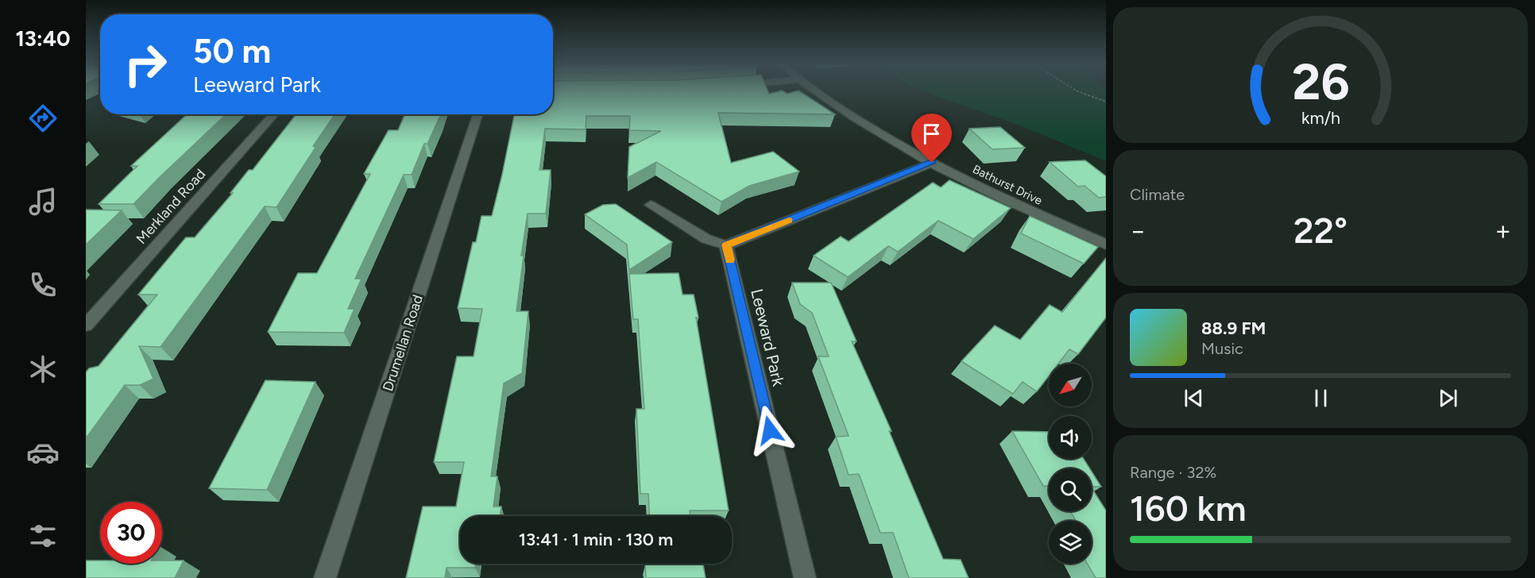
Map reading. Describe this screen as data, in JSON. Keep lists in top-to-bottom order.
{
  "streets": {
    "street": [
      "Bathurst Drive",
      "Merkland Road",
      "Leeward Park",
      "Drumellan Road"
    ]
  },
  "north": "bottom left",
  "page": {
    "tabs": "13:40",
    "turn": ["50 m", "Leeward Park"],
    "tile": [
      "Climate",
      ["Range · 32%", "160 km"]
    ],
    "heat": ["−", "22°", "+"],
    "song": ["88.9 FM", "Music"],
    "limit": "30",
    "trip": "13:41 · 1 min · 130 m",
    "gauge": ["26", "km/h"]
  }
}
